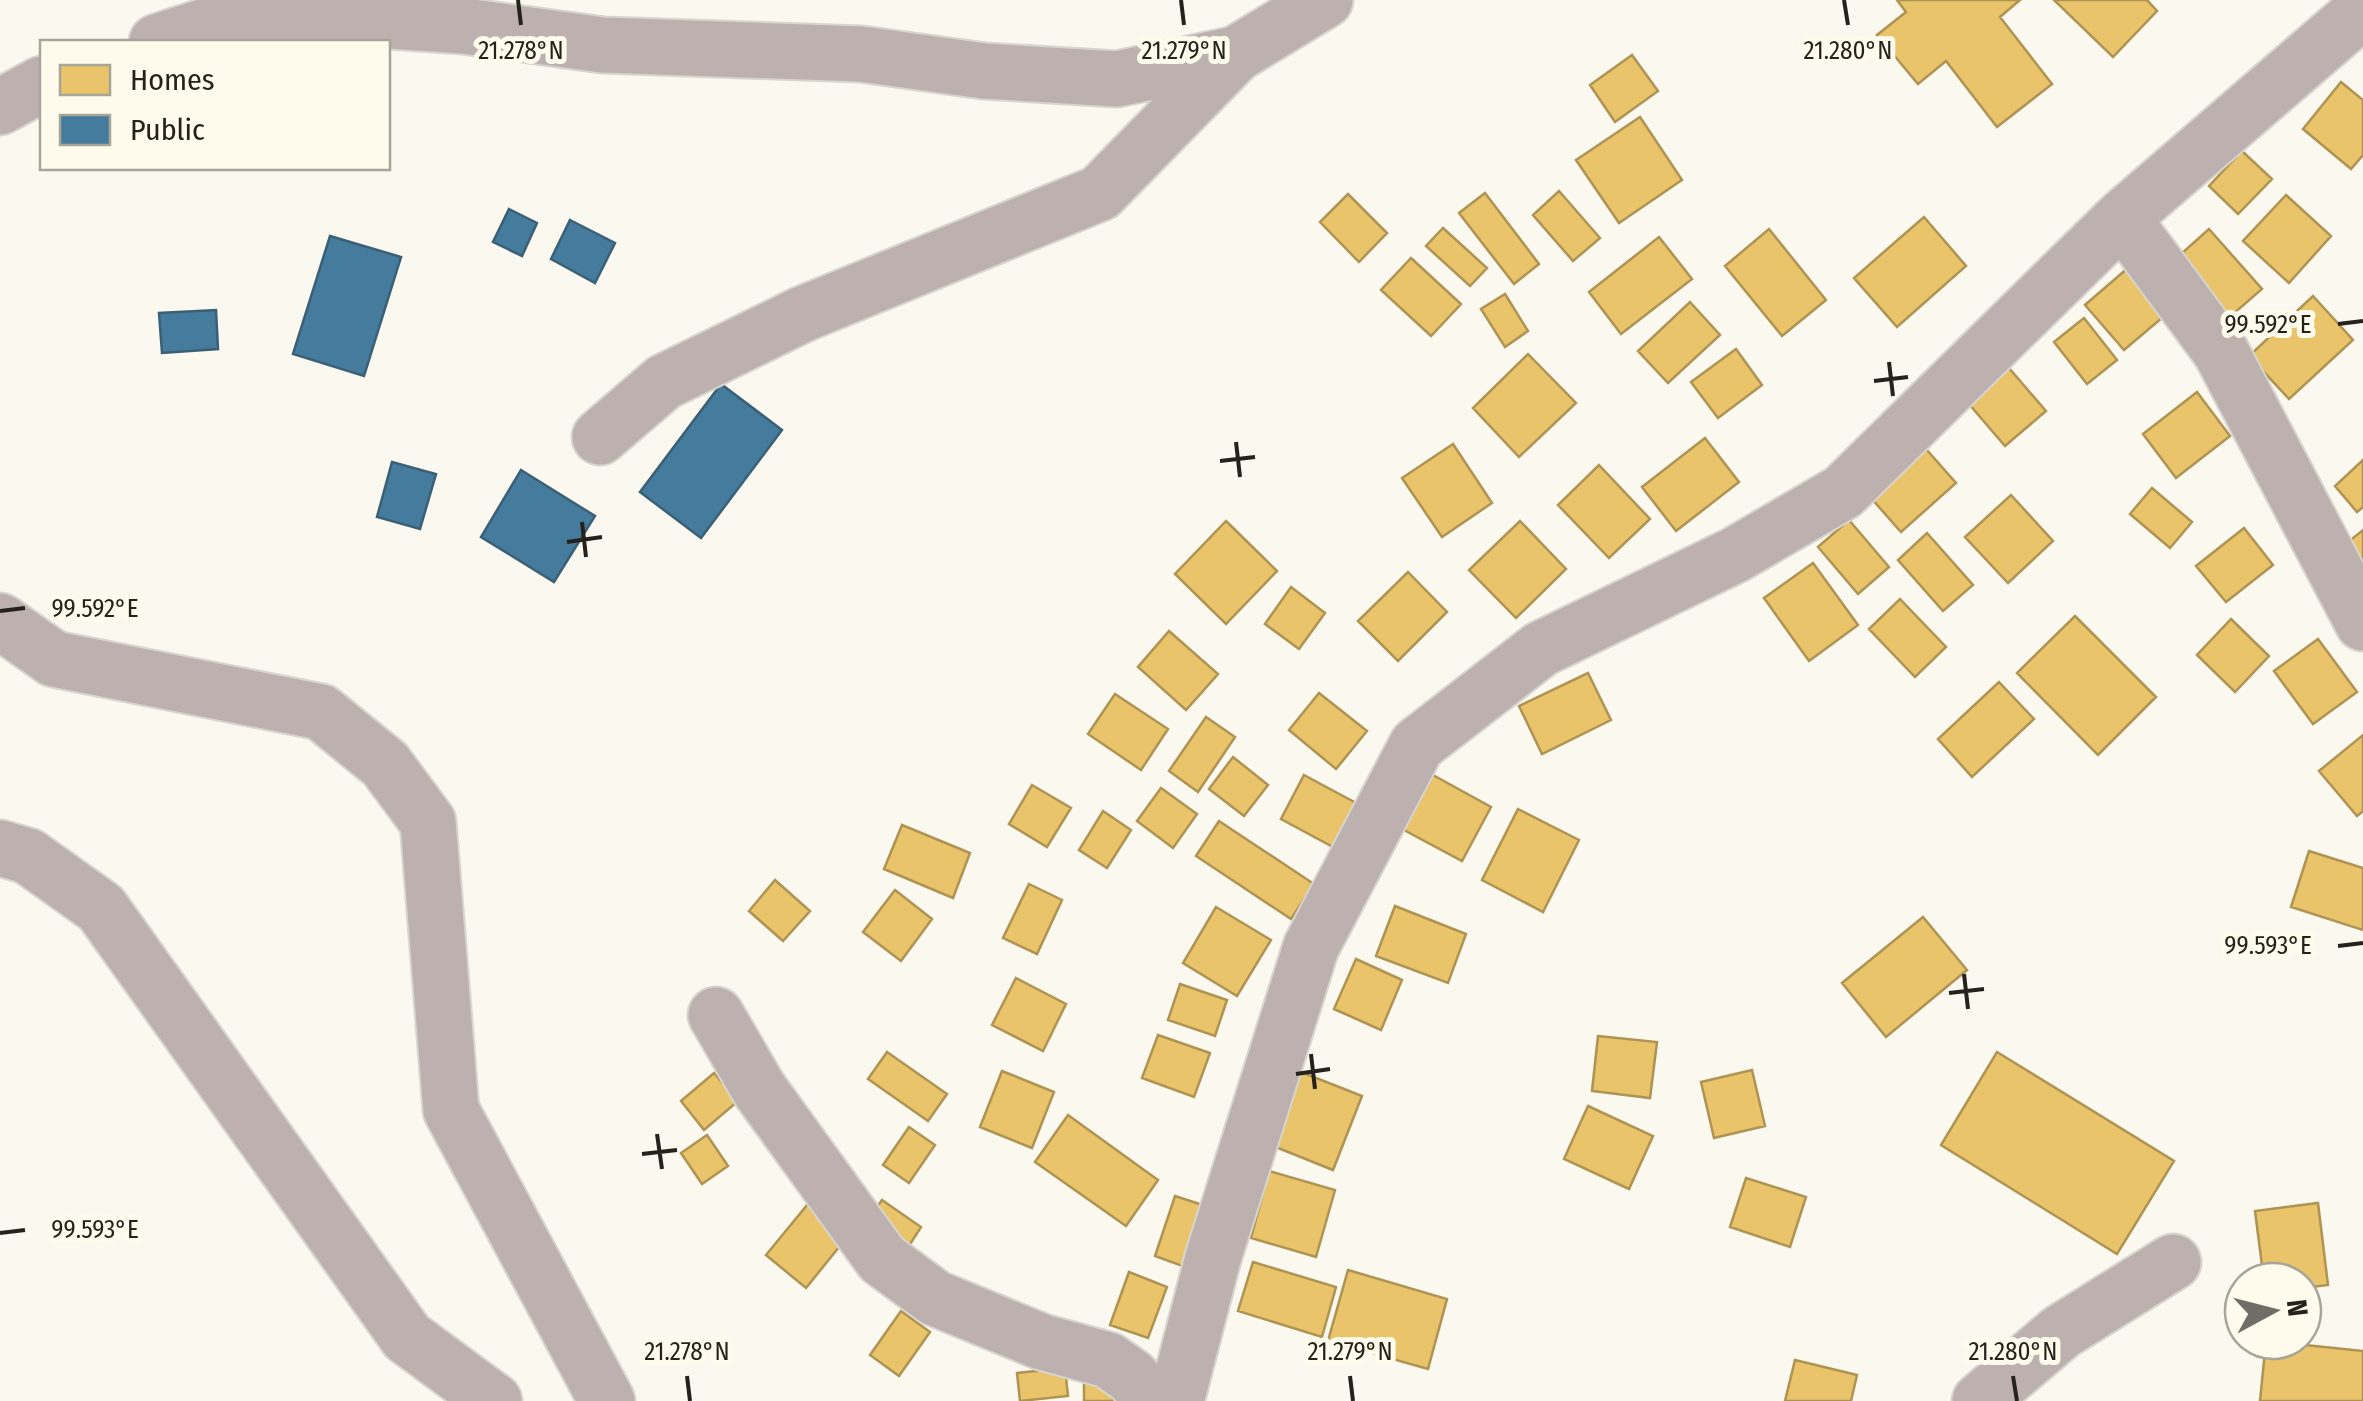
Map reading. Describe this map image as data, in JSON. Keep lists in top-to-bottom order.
{
  "legend": ["Homes", "Public"],
  "north": "right",
  "coordinates": [
    "21.278°N",
    "21.279°N",
    "21.280°N",
    "99.592°E",
    "99.593°E"
  ]
}
